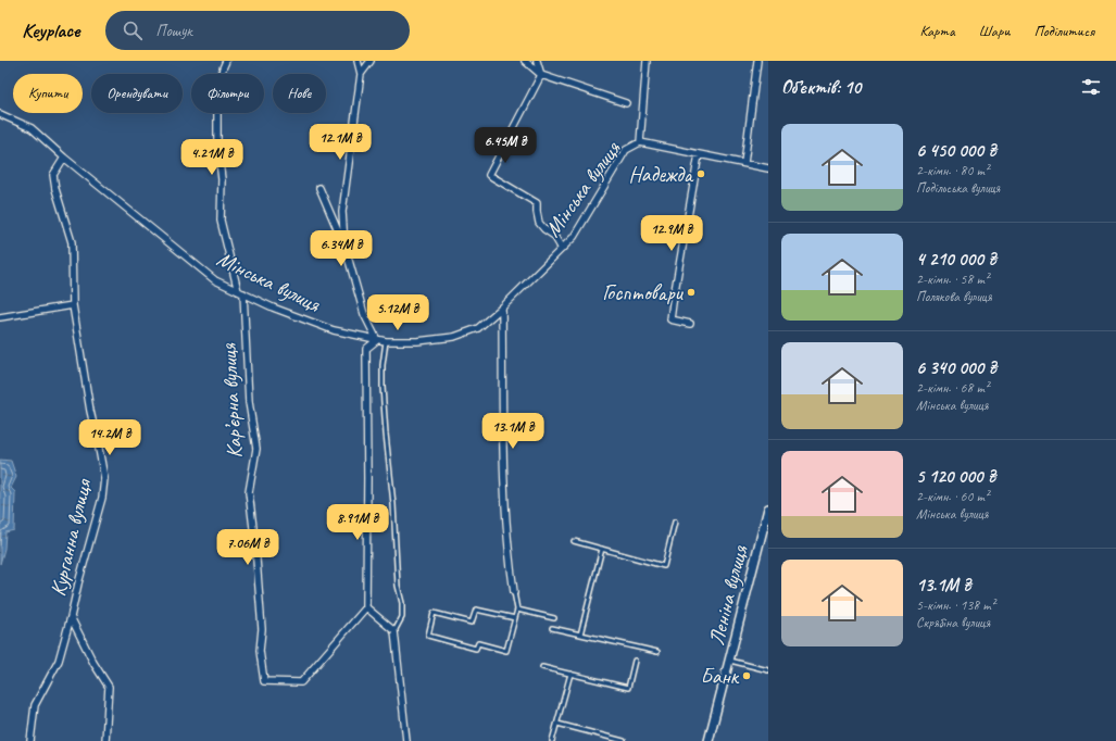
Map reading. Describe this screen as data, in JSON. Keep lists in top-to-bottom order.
{
  "streets": {
    "street": [
      "Мінська вулиця",
      "Кар’єрна вулиця",
      "Курганна вулиця",
      "Леніна вулиця"
    ]
  },
  "crossings": [
    ["Мінська вулиця", "Кар’єрна вулиця"],
    ["Мінська вулиця", "Курганна вулиця"]
  ],
  "places": ["Надежда", "Госптовари", "Банк"],
  "page": {
    "header": "Keyplace",
    "search": "Пошук",
    "nav": ["Карта", "Шари", "Поділитися"],
    "heading": "Об’єктів: 10",
    "chip": [
      "Купити",
      "Орендувати",
      "Фільтри",
      "Нове"
    ],
    "list": [
      {
        "name": "6 450 000 ₴",
        "note": "2-кімн. · 80 m² · Подільська вулиця"
      },
      {
        "name": "4 210 000 ₴",
        "note": "2-кімн. · 58 m² · Полякова вулиця"
      },
      {
        "name": "6 340 000 ₴",
        "note": "2-кімн. · 68 m² · Мінська вулиця"
      },
      {
        "name": "5 120 000 ₴",
        "note": "2-кімн. · 60 m² · Мінська вулиця"
      },
      {
        "name": "13.1M ₴",
        "note": "5-кімн. · 138 m² · Скрябіна вулиця"
      }
    ],
    "price": [
      "12.1M ₴",
      "6.45M ₴",
      "4.21M ₴",
      "12.9M ₴",
      "6.34M ₴",
      "5.12M ₴",
      "13.1M ₴",
      "14.2M ₴",
      "8.91M ₴",
      "7.06M ₴"
    ]
  }
}
